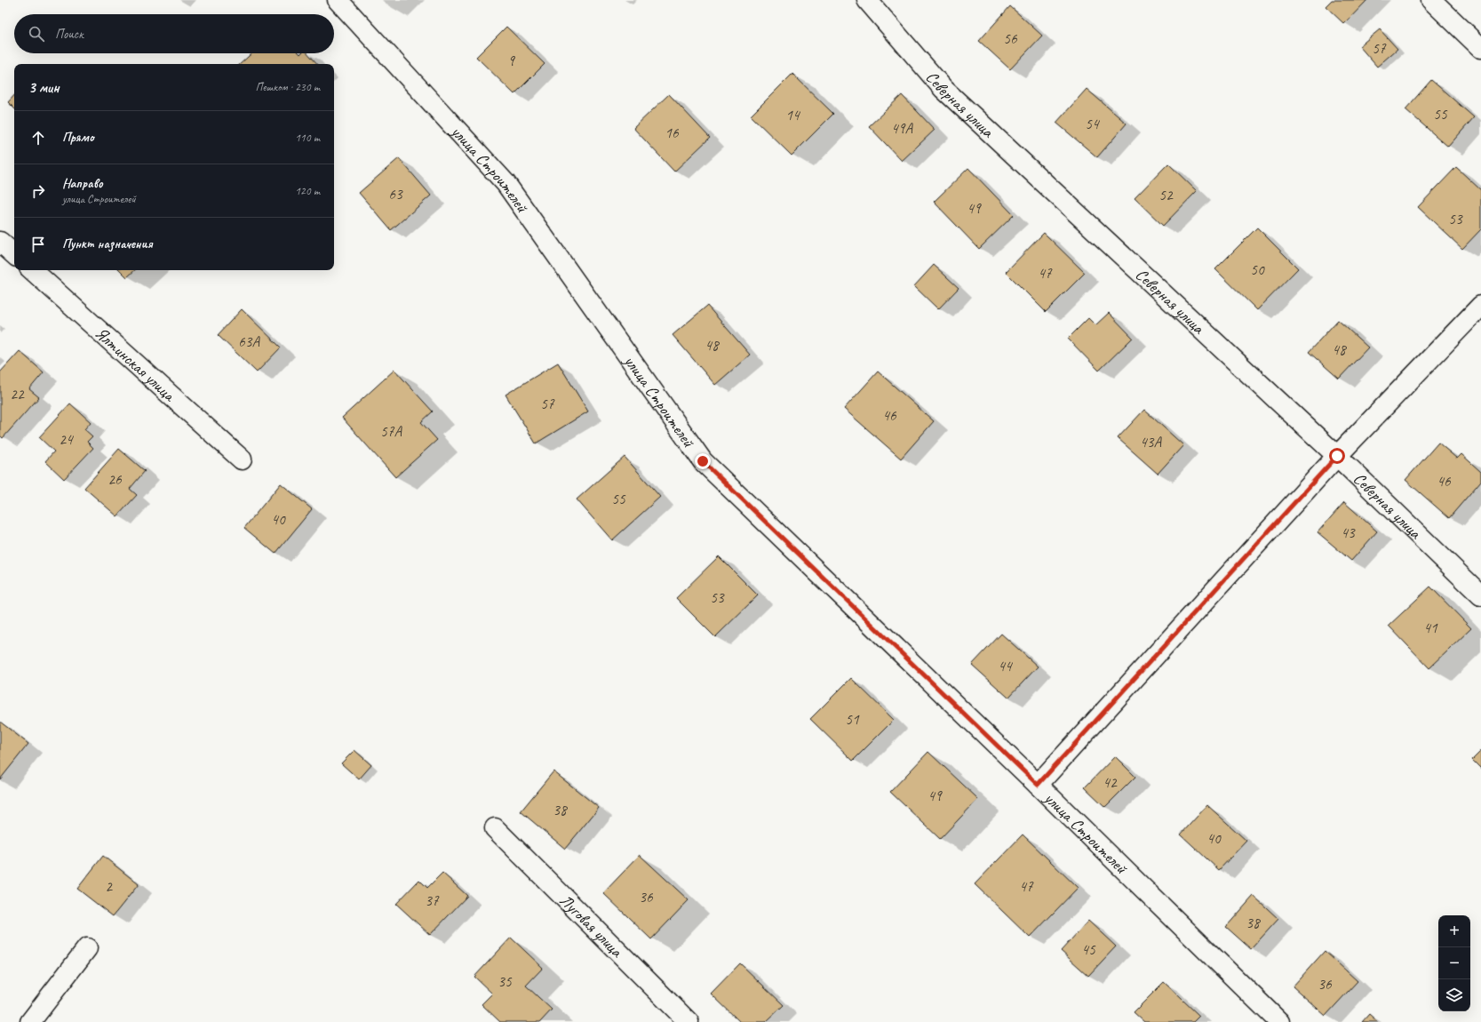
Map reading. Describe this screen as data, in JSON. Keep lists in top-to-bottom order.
{
  "streets": {
    "street": [
      "Северная улица",
      "улица Строителей",
      "Ялтинская улица",
      "Луговая улица"
    ]
  },
  "house_numbers": [
    "56",
    "57",
    "9",
    "55",
    "14",
    "54",
    "49А",
    "16",
    "63",
    "52",
    "49",
    "53",
    "50",
    "47",
    "63А",
    "48",
    "48",
    "22",
    "57",
    "46",
    "57А",
    "24",
    "43А",
    "26",
    "46",
    "55",
    "40",
    "43",
    "53",
    "41",
    "44",
    "51",
    "42",
    "49",
    "38",
    "40",
    "2",
    "47",
    "36",
    "37",
    "38",
    "45",
    "35",
    "36"
  ],
  "page": {
    "search": "Поиск",
    "heading": ["3 мин", "Пешком · 230 m"],
    "list": [
      ["Прямо", "110 m"],
      ["Направо", "улица Строителей", "120 m"],
      "Пункт назначения"
    ],
    "map_buttons": ["+", "−"]
  }
}
